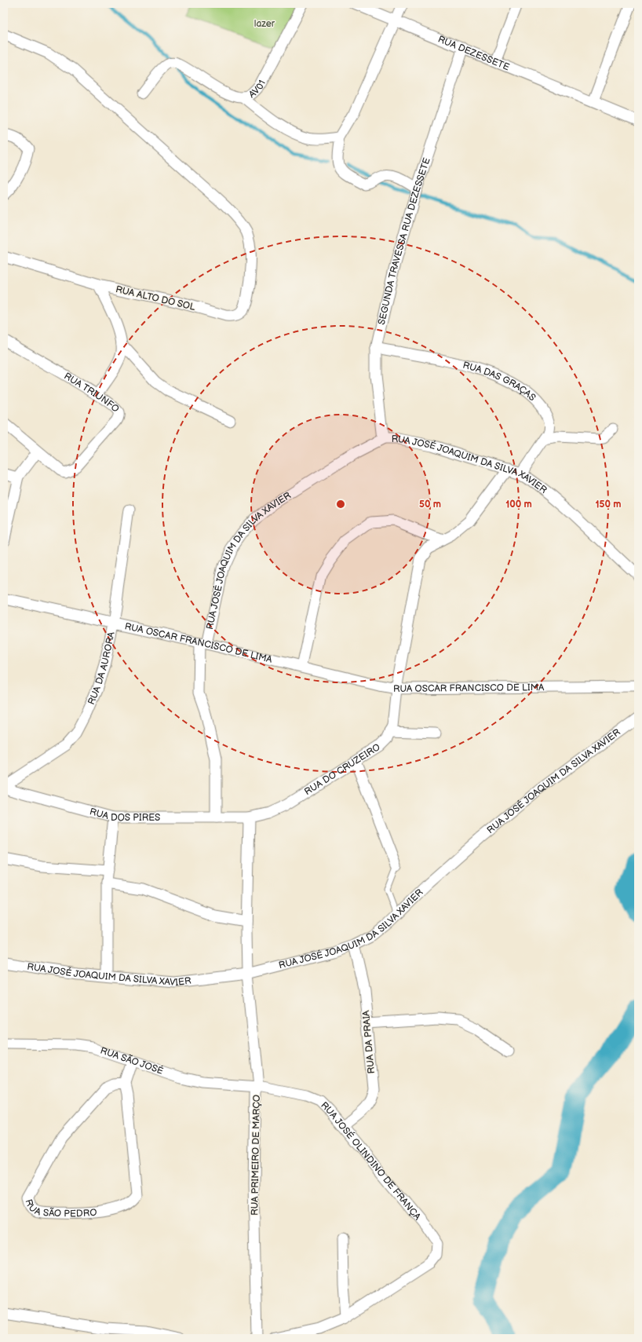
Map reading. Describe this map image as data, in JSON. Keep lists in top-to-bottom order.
{
  "streets": {
    "street": [
      "RUA DEZESSETE",
      "AV01",
      "SEGUNDA TRAVESSA RUA DEZESSETE",
      "RUA ALTO DO SOL",
      "RUA DAS GRAÇAS",
      "RUA TRIUNFO",
      "RUA JOSÉ JOAQUIM DA SILVA XAVIER",
      "RUA OSCAR FRANCISCO DE LIMA",
      "RUA DA AURORA",
      "RUA DO CRUZEIRO",
      "RUA DOS PIRES",
      "RUA DA PRAIA",
      "RUA SÃO JOSÉ",
      "RUA PRIMEIRO DE MARÇO",
      "RUA JOSÉ OLINDINO DE FRANÇA",
      "RUA SÃO PEDRO"
    ]
  },
  "crossings": [
    ["RUA DEZESSETE", "SEGUNDA TRAVESSA RUA DEZESSETE"],
    ["SEGUNDA TRAVESSA RUA DEZESSETE", "RUA DAS GRAÇAS"],
    ["SEGUNDA TRAVESSA RUA DEZESSETE", "RUA JOSÉ JOAQUIM DA SILVA XAVIER"],
    ["RUA DAS GRAÇAS", "RUA JOSÉ JOAQUIM DA SILVA XAVIER"],
    ["RUA JOSÉ JOAQUIM DA SILVA XAVIER", "RUA OSCAR FRANCISCO DE LIMA"],
    ["RUA JOSÉ JOAQUIM DA SILVA XAVIER", "RUA DO CRUZEIRO"],
    ["RUA JOSÉ JOAQUIM DA SILVA XAVIER", "RUA DOS PIRES"],
    ["RUA JOSÉ JOAQUIM DA SILVA XAVIER", "RUA DA PRAIA"],
    ["RUA JOSÉ JOAQUIM DA SILVA XAVIER", "RUA PRIMEIRO DE MARÇO"],
    ["RUA OSCAR FRANCISCO DE LIMA", "RUA DA AURORA"],
    ["RUA OSCAR FRANCISCO DE LIMA", "RUA DO CRUZEIRO"],
    ["RUA DA AURORA", "RUA DOS PIRES"],
    ["RUA DO CRUZEIRO", "RUA DOS PIRES"],
    ["RUA DO CRUZEIRO", "RUA PRIMEIRO DE MARÇO"],
    ["RUA DOS PIRES", "RUA PRIMEIRO DE MARÇO"],
    ["RUA DA PRAIA", "RUA JOSÉ OLINDINO DE FRANÇA"],
    ["RUA SÃO JOSÉ", "RUA PRIMEIRO DE MARÇO"],
    ["RUA SÃO JOSÉ", "RUA JOSÉ OLINDINO DE FRANÇA"],
    ["RUA SÃO JOSÉ", "RUA SÃO PEDRO"],
    ["RUA PRIMEIRO DE MARÇO", "RUA JOSÉ OLINDINO DE FRANÇA"]
  ],
  "parks": ["lazer"],
  "rings": ["50 m", "100 m", "150 m"]
}
